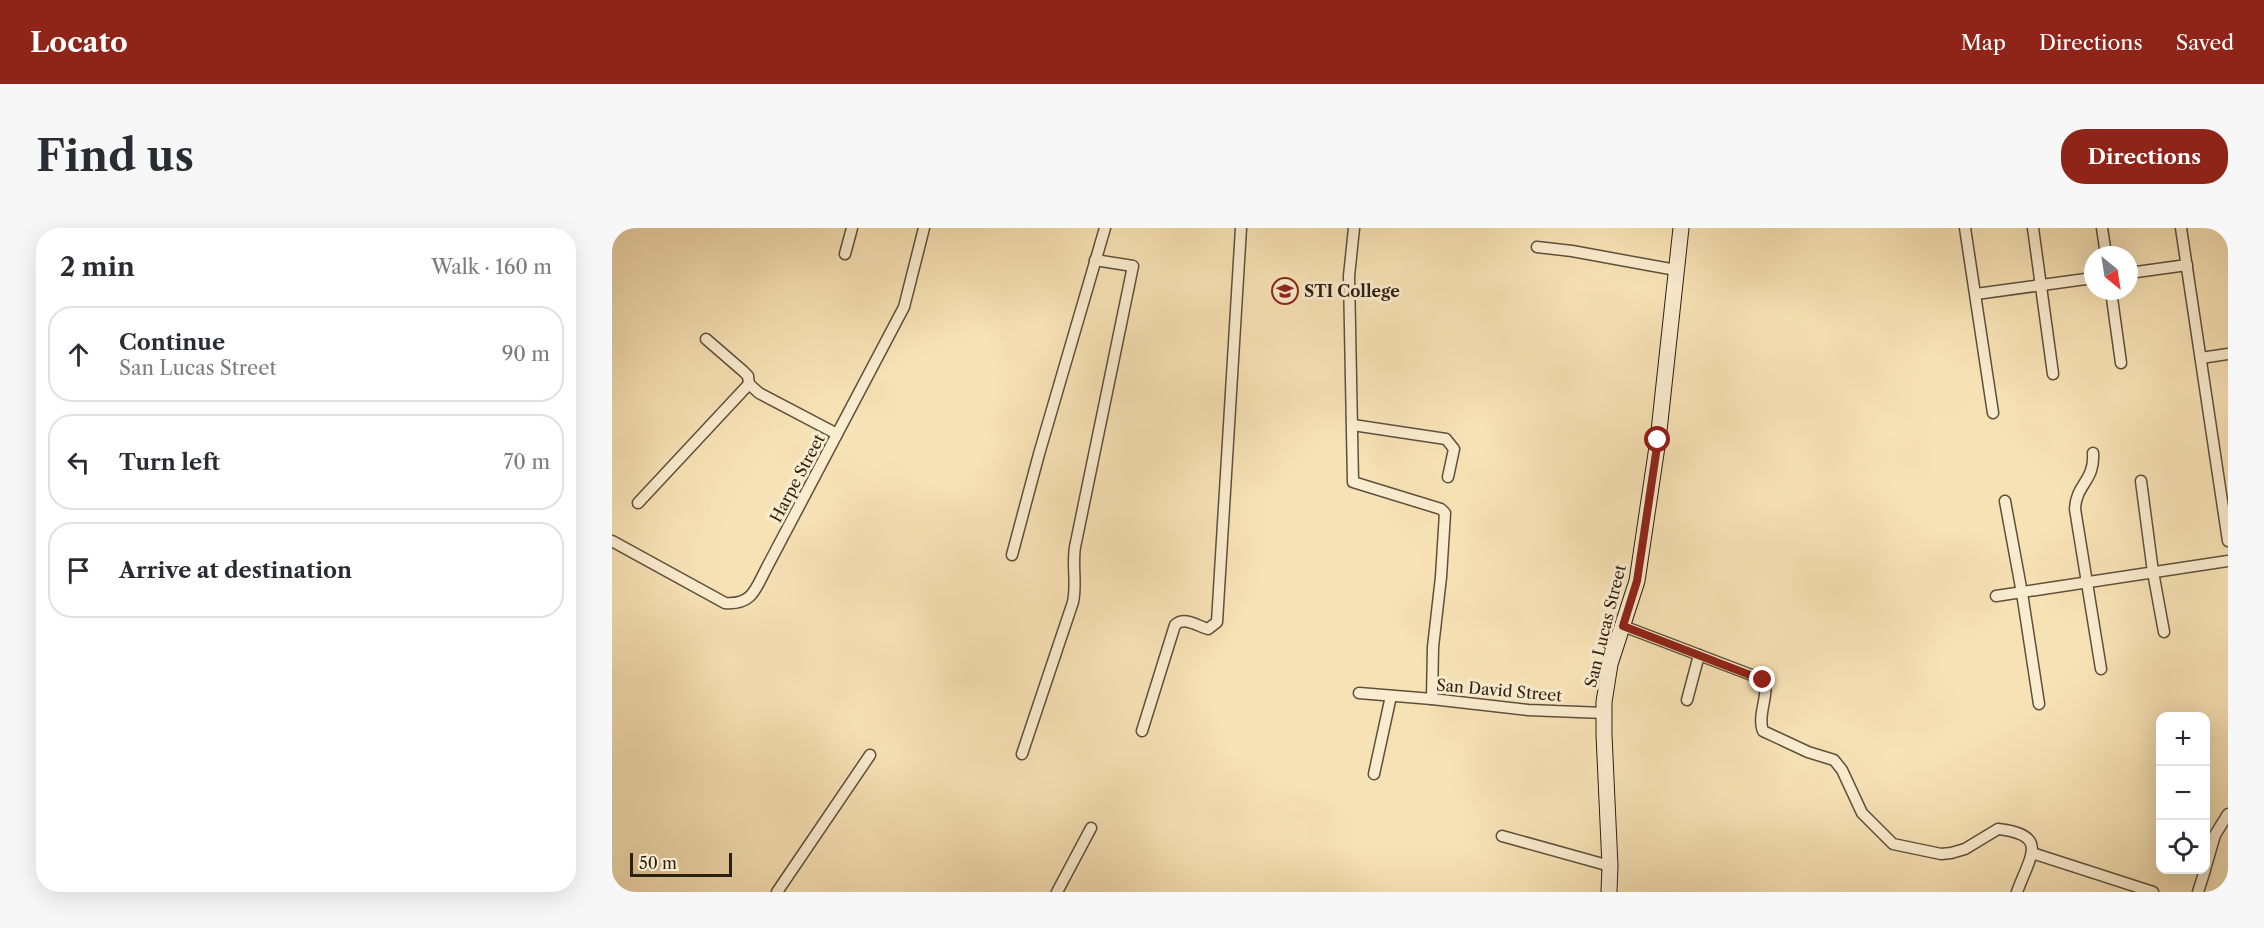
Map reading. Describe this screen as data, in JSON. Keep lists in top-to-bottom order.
{
  "streets": {
    "street": ["Harpe Street", "San Lucas Street", "San David Street"]
  },
  "crossings": [
    ["San Lucas Street", "San David Street"]
  ],
  "places": {
    "school or university": ["STI College"]
  },
  "scale_bar": "50 m",
  "north": "bottom right",
  "page": {
    "header": "Locato",
    "nav": ["Map", "Directions", "Saved"],
    "buttons": "Directions",
    "title": "Find us",
    "heading": ["2 min", "Walk · 160 m"],
    "list": [
      ["Continue", "San Lucas Street", "90 m"],
      ["Turn left", "70 m"],
      "Arrive at destination"
    ],
    "map_buttons": ["+", "−"],
    "scale": "50 m"
  }
}
